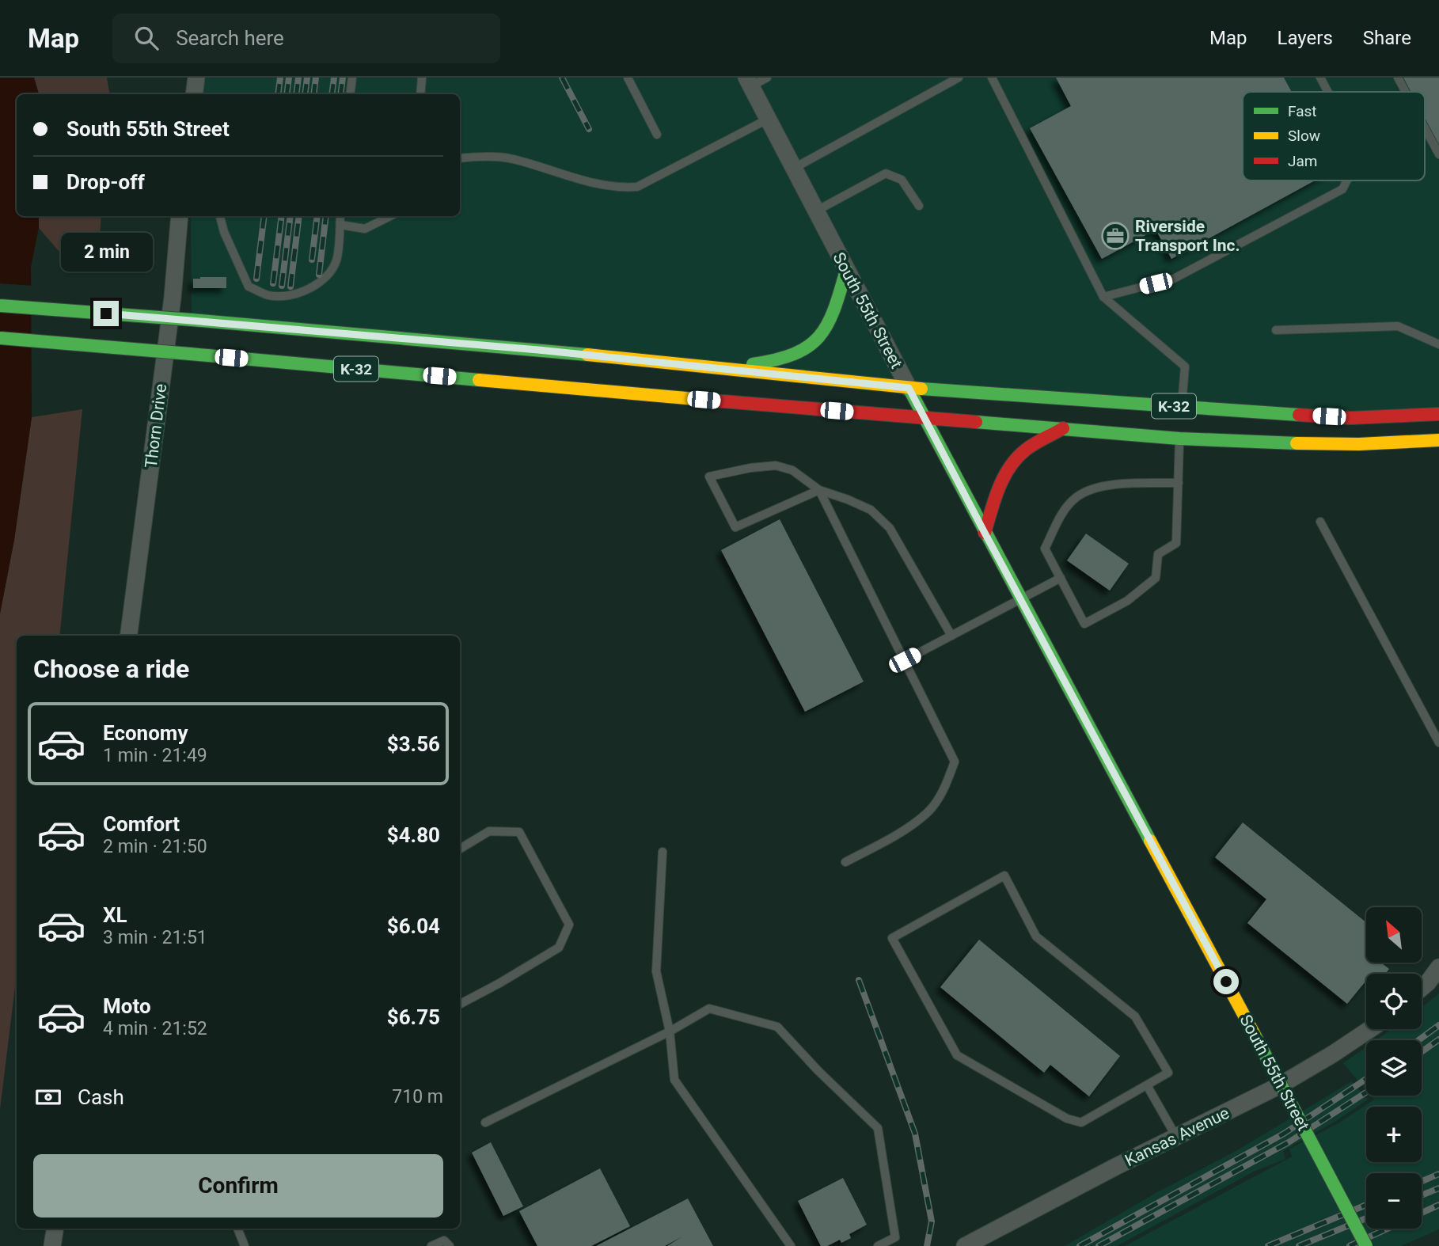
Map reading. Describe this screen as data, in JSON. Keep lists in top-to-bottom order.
{
  "streets": {
    "main road": ["South 55th Street", "K-32"],
    "street": ["Thorn Drive", "Kansas Avenue"]
  },
  "crossings": [
    ["South 55th Street", "K-32"]
  ],
  "places": {
    "office": ["Riverside Transport Inc."]
  },
  "legend": ["Fast", "Slow", "Jam"],
  "north": "top left",
  "page": {
    "header": "Map",
    "search": "Search here",
    "nav": ["Map", "Layers", "Share"],
    "banner": ["South 55th Street", "Drop-off"],
    "bubble": "2 min",
    "heading": "Choose a ride",
    "list": [
      {
        "name": "Economy",
        "note": "1 min · 21:49",
        "value": "$3.56"
      },
      {
        "name": "Comfort",
        "note": "2 min · 21:50",
        "value": "$4.80"
      },
      {
        "name": "XL",
        "note": "3 min · 21:51",
        "value": "$6.04"
      },
      {
        "name": "Moto",
        "note": "4 min · 21:52",
        "value": "$6.75"
      }
    ],
    "map_buttons": ["+", "−"],
    "pay": ["Cash", "710 m"],
    "buttons": "Confirm"
  }
}
